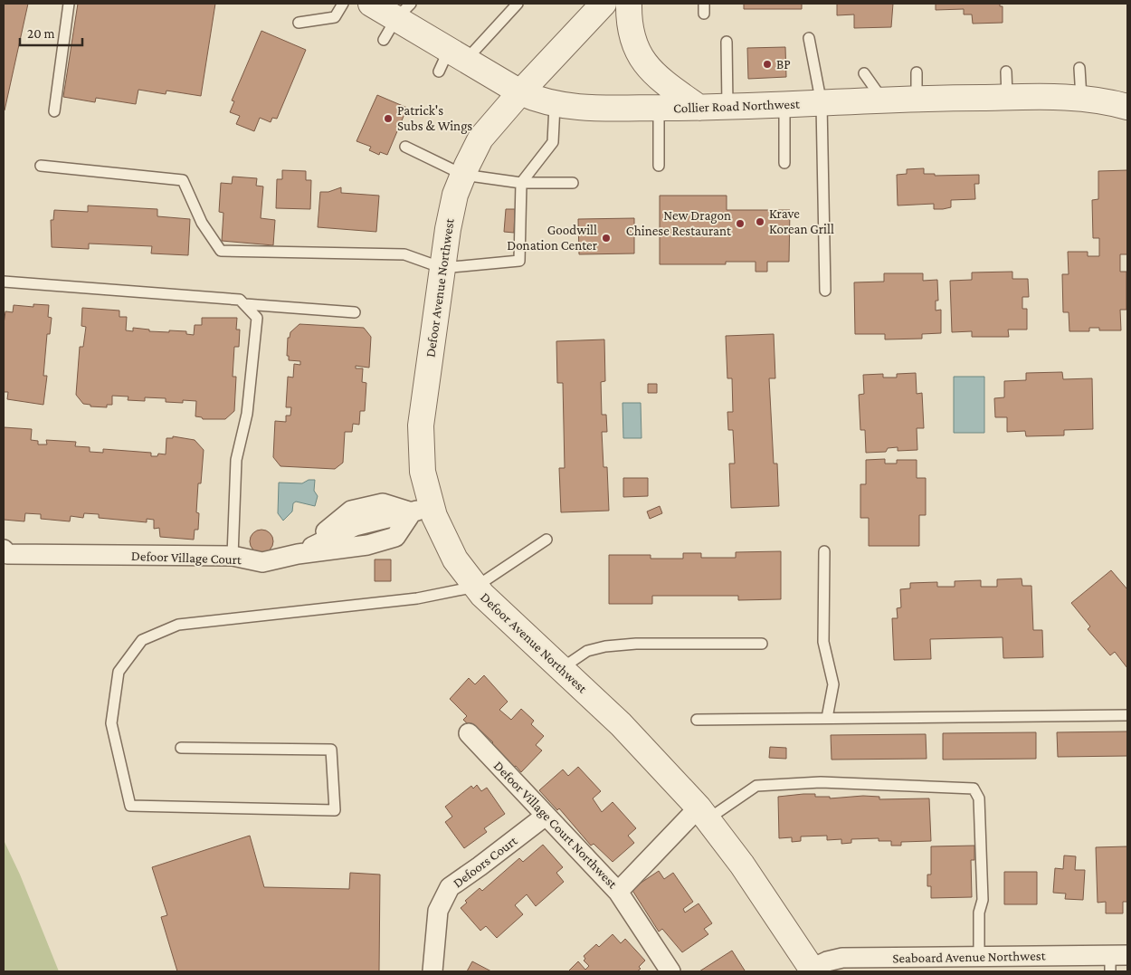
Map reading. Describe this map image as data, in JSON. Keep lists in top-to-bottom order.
{
  "streets": {
    "street": [
      "Collier Road Northwest",
      "Defoor Avenue Northwest",
      "Defoor Village Court",
      "Defoor Village Court Northwest",
      "Defoors Court",
      "Seaboard Avenue Northwest"
    ]
  },
  "crossings": [
    ["Collier Road Northwest", "Defoor Avenue Northwest"],
    ["Defoor Avenue Northwest", "Defoor Village Court"],
    ["Defoor Avenue Northwest", "Defoor Village Court Northwest"],
    ["Defoor Avenue Northwest", "Seaboard Avenue Northwest"],
    ["Defoor Village Court Northwest", "Defoors Court"]
  ],
  "places": [
    "BP",
    "Patrick's Subs & Wings",
    "Krave Korean Grill",
    "New Dragon Chinese Restaurant",
    "Goodwill Donation Center"
  ],
  "scale_bar": "20 m"
}
